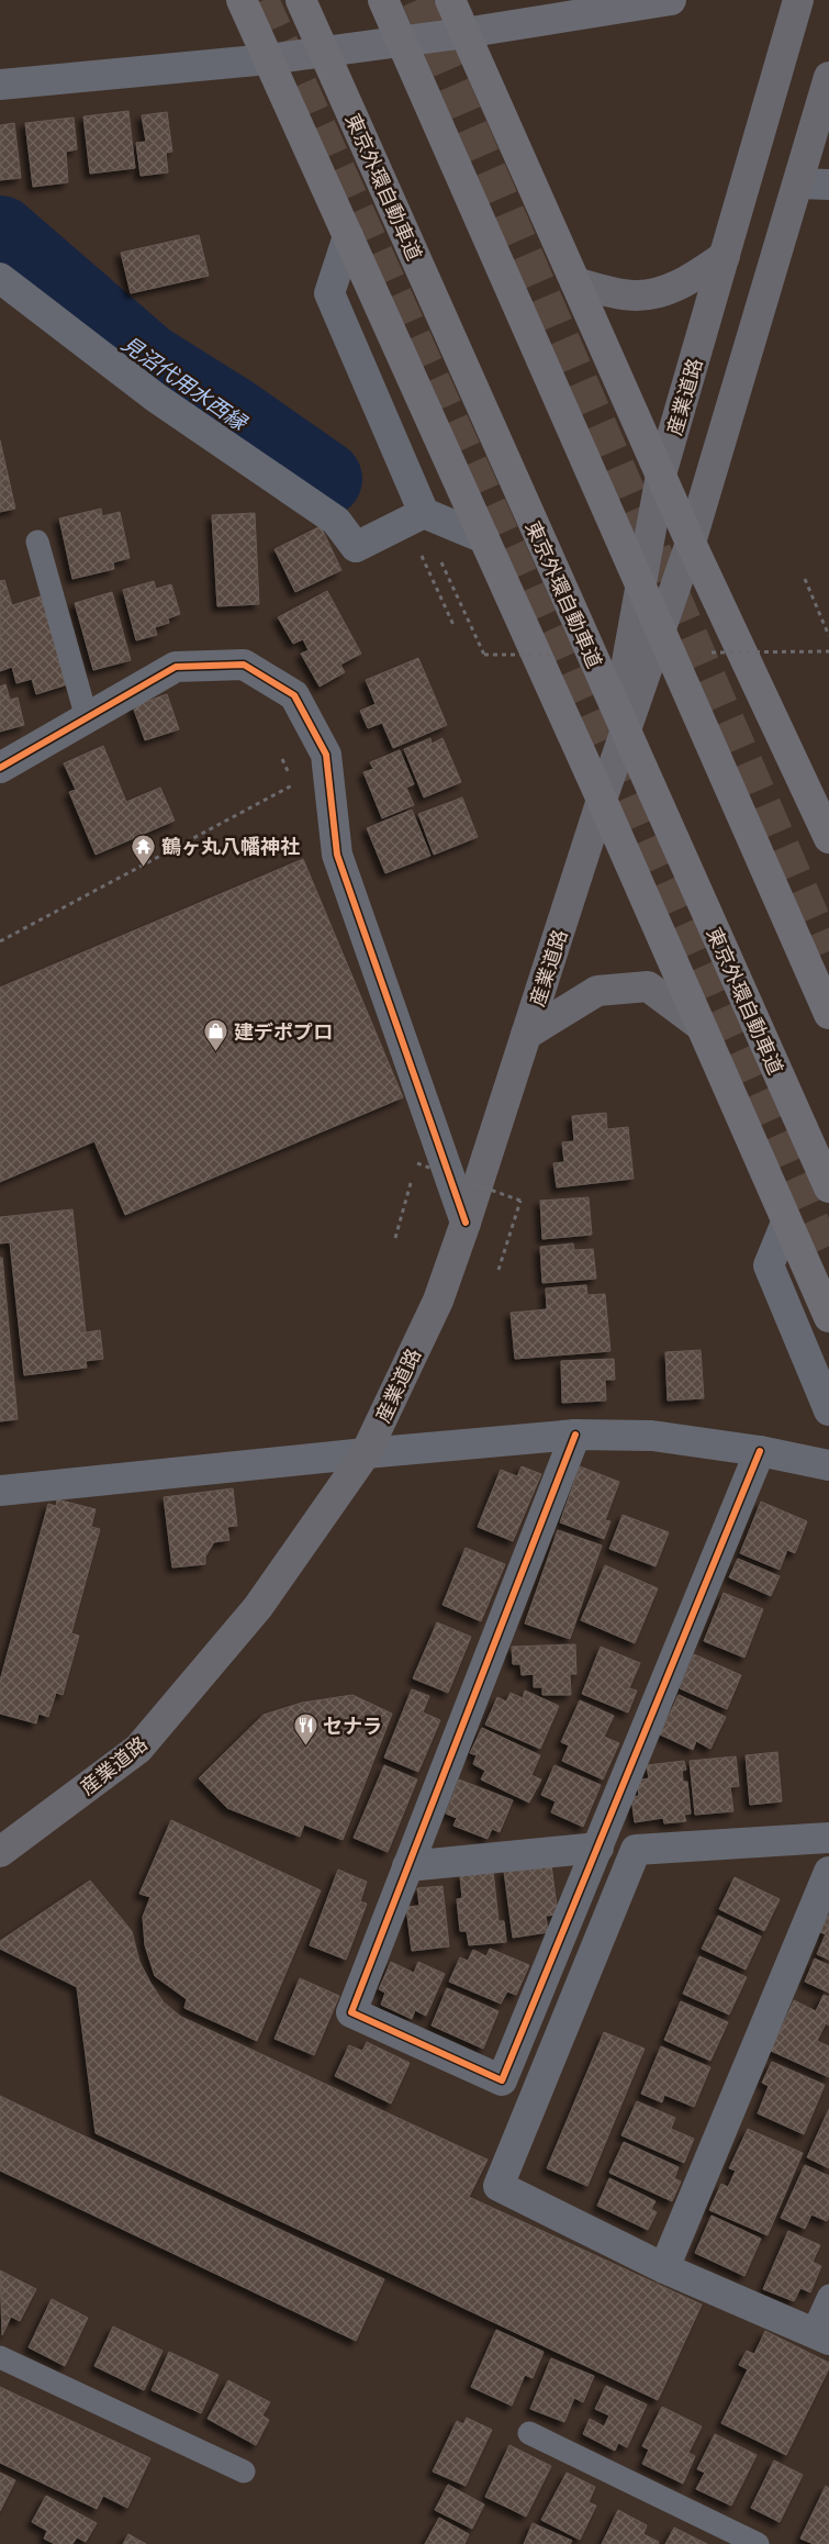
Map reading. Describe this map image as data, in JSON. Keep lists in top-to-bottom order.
{
  "streets": {
    "highway": ["東京外環自動車道"],
    "main road": ["産業道路"]
  },
  "water": ["見沼代用水西縁"],
  "places": {
    "temple": ["鶴ヶ丸八幡神社"],
    "shop": ["建デポプロ"],
    "restaurant": ["セナラ"]
  }
}
